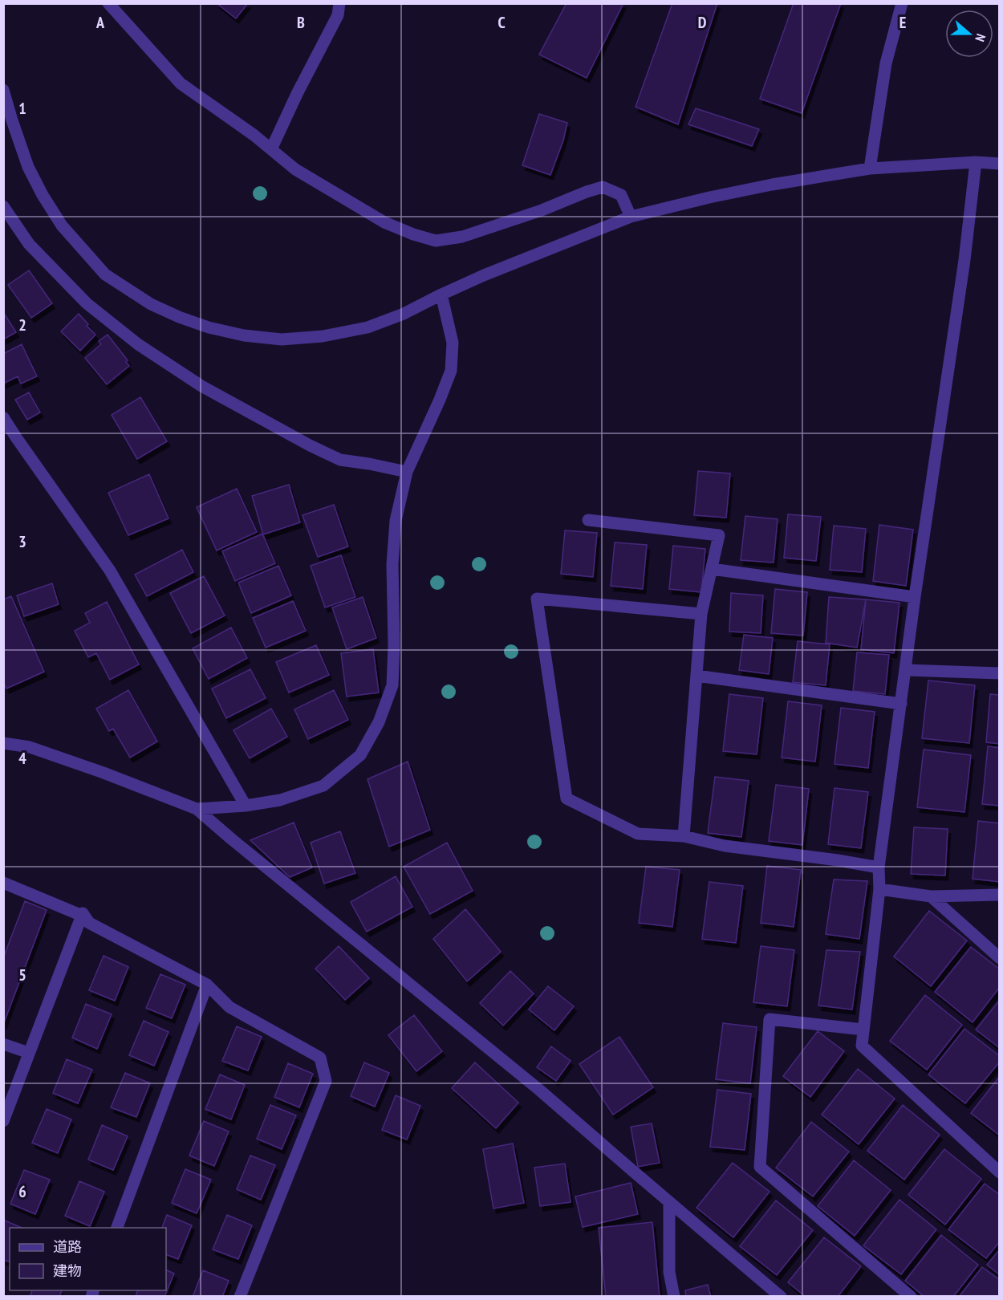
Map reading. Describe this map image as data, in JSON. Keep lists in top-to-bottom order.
{
  "legend": ["道路", "建物"],
  "north": "right",
  "grid": {
    "columns": [
      "A",
      "B",
      "C",
      "D",
      "E"
    ],
    "rows": [
      "1",
      "2",
      "3",
      "4",
      "5",
      "6"
    ]
  }
}
